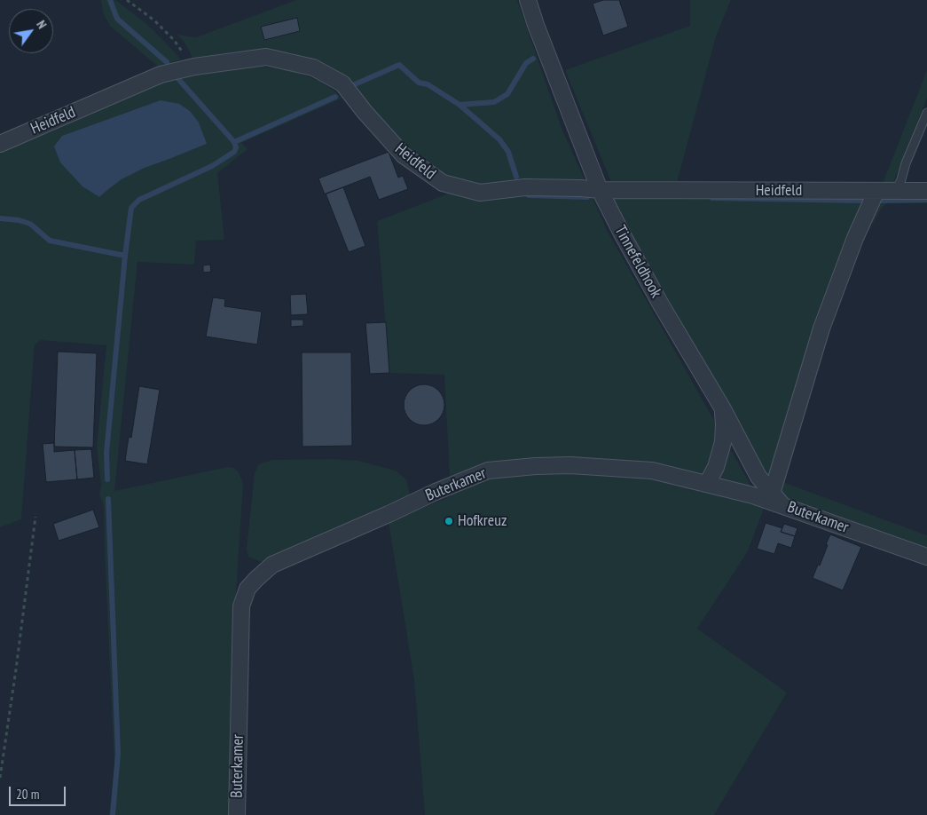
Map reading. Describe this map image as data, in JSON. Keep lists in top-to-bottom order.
{
  "streets": {
    "street": ["Heidfeld", "Tinnefeldhook", "Buterkamer"]
  },
  "crossings": [
    ["Heidfeld", "Tinnefeldhook"],
    ["Tinnefeldhook", "Buterkamer"]
  ],
  "places": ["Hofkreuz"],
  "scale_bar": "20 m",
  "north": "top right"
}
